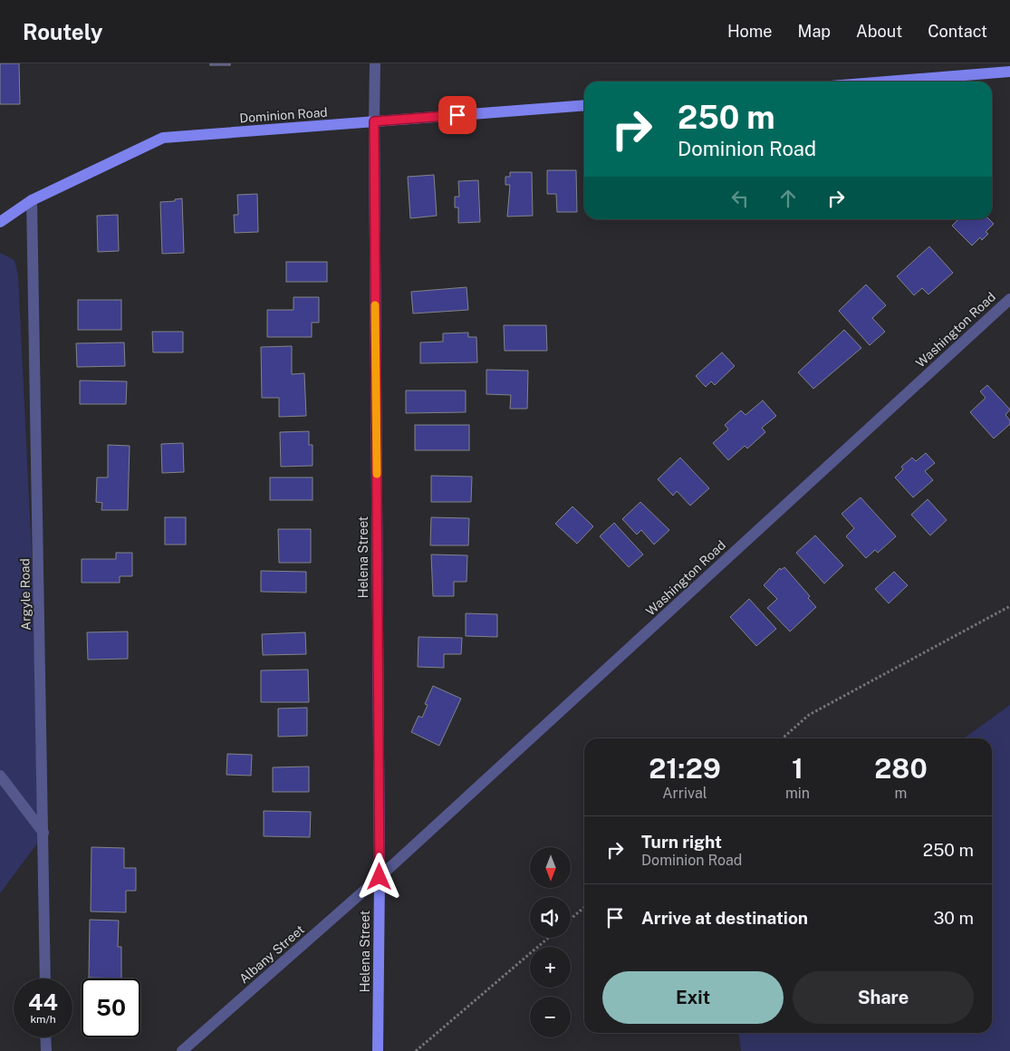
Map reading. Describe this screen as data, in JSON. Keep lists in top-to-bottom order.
{
  "streets": {
    "main road": ["Dominion Road", "Helena Street"],
    "street": ["Washington Road", "Argyle Road", "Albany Street"]
  },
  "crossings": [
    ["Dominion Road", "Helena Street"],
    ["Dominion Road", "Argyle Road"],
    ["Washington Road", "Helena Street"],
    ["Washington Road", "Albany Street"],
    ["Helena Street", "Albany Street"]
  ],
  "north": "bottom",
  "page": {
    "header": "Routely",
    "nav": [
      "Home",
      "Map",
      "About",
      "Contact"
    ],
    "turn": ["250 m", "Dominion Road"],
    "eta": [
      "21:29",
      "Arrival",
      "1",
      "min",
      "280",
      "m"
    ],
    "list": [
      {
        "name": "Turn right",
        "note": "Dominion Road",
        "value": "250 m"
      },
      {
        "name": "Arrive at destination",
        "value": "30 m"
      }
    ],
    "map_buttons": ["+", "−"],
    "buttons": ["Exit", "Share"],
    "speed": "44 km/h",
    "limit": "50"
  }
}
